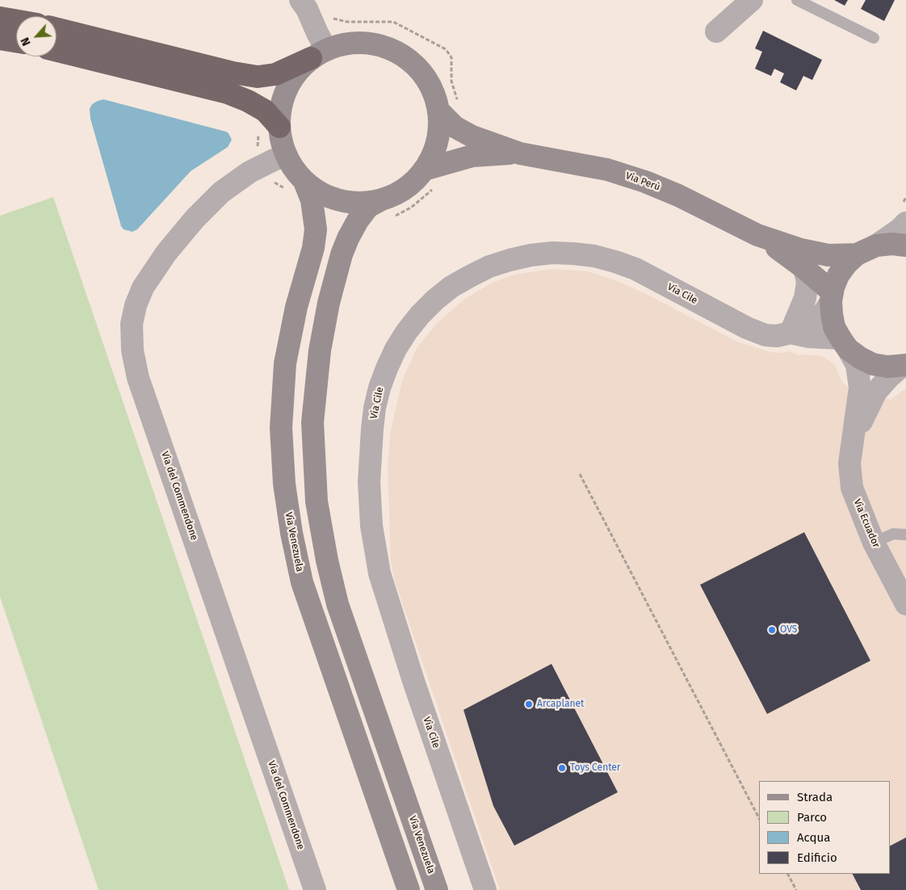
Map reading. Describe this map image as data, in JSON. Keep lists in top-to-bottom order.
{
  "streets": {
    "main road": ["Via Perù", "Via Venezuela"],
    "street": ["Via Cile", "Via del Commendone", "Via Ecuador"]
  },
  "crossings": [
    ["Via Perù", "Via Cile"],
    ["Via Cile", "Via Ecuador"]
  ],
  "places": ["OVS", "Arcaplanet", "Toys Center"],
  "legend": [
    "Strada",
    "Parco",
    "Acqua",
    "Edificio"
  ],
  "north": "bottom left"
}
